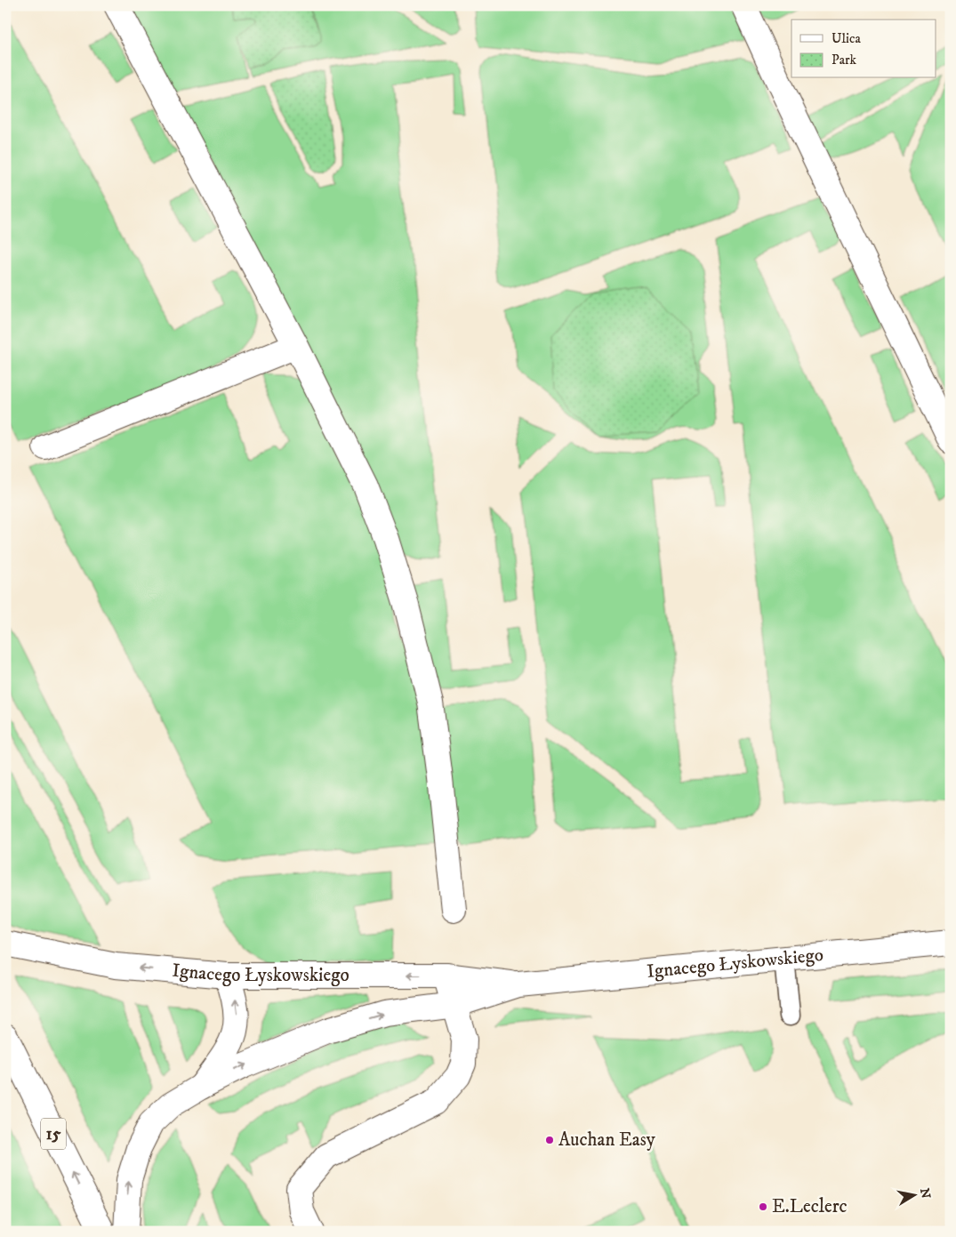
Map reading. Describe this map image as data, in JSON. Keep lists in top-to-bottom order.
{
  "streets": {
    "street": ["Ignacego Łyskowskiego", "15"]
  },
  "places": ["Auchan Easy", "E.Leclerc"],
  "legend": ["Ulica", "Park"],
  "north": "right"
}
